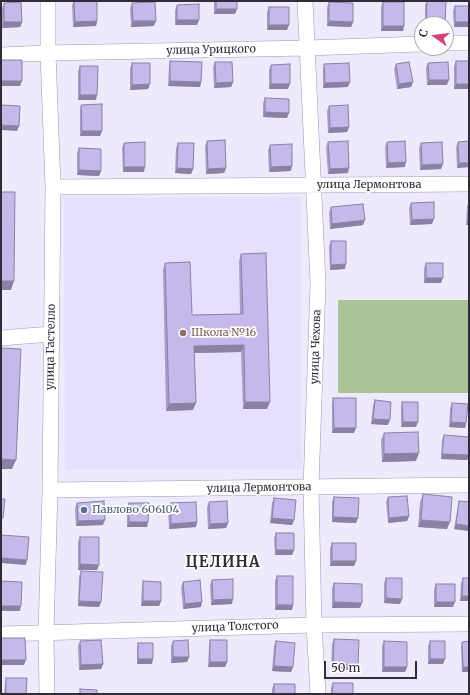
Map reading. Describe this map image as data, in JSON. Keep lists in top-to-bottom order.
{
  "streets": {
    "street": [
      "улица Урицкого",
      "улица Лермонтова",
      "улица Гастелло",
      "улица Чехова",
      "улица Толстого"
    ]
  },
  "crossings": [
    ["улица Урицкого", "улица Гастелло"],
    ["улица Урицкого", "улица Чехова"],
    ["улица Лермонтова", "улица Гастелло"],
    ["улица Лермонтова", "улица Чехова"],
    ["улица Гастелло", "улица Толстого"],
    ["улица Чехова", "улица Толстого"]
  ],
  "districts": ["ЦЕЛИНА"],
  "places": ["Школа №16", "Павлово 606104"],
  "scale_bar": "50 m",
  "north": "left"
}
